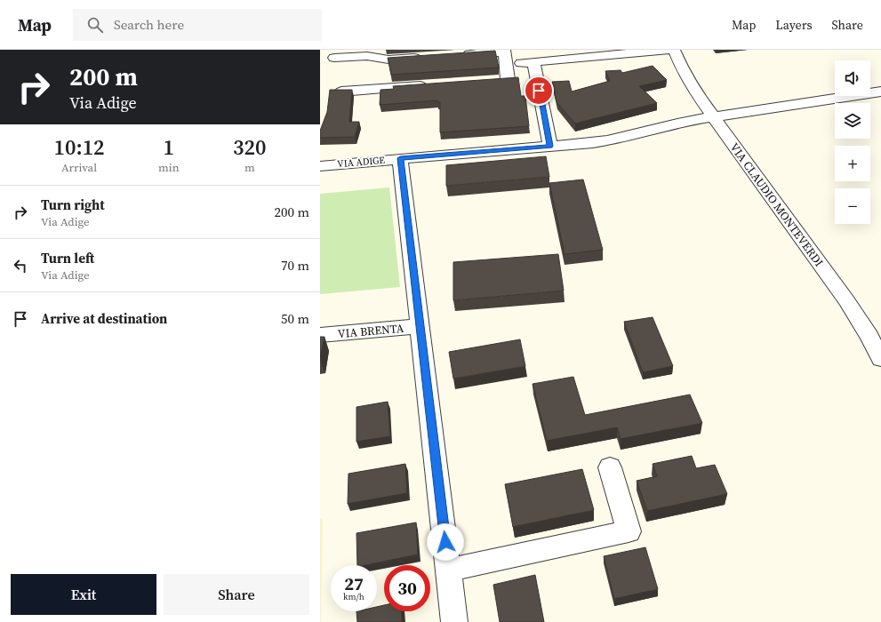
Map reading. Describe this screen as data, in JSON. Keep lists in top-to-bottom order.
{
  "streets": {
    "street": ["VIA ADIGE", "VIA CLAUDIO MONTEVERDI", "VIA BRENTA"]
  },
  "crossings": [
    ["VIA ADIGE", "VIA CLAUDIO MONTEVERDI"]
  ],
  "page": {
    "header": "Map",
    "search": "Search here",
    "nav": ["Map", "Layers", "Share"],
    "turn": ["200 m", "Via Adige"],
    "map_buttons": ["+", "−"],
    "eta": [
      "10:12",
      "Arrival",
      "1",
      "min",
      "320",
      "m"
    ],
    "list": [
      {
        "name": "Turn right",
        "note": "Via Adige",
        "value": "200 m"
      },
      {
        "name": "Turn left",
        "note": "Via Adige",
        "value": "70 m"
      },
      {
        "name": "Arrive at destination",
        "value": "50 m"
      }
    ],
    "speed": "27 km/h",
    "limit": "30",
    "buttons": ["Exit", "Share"]
  }
}
